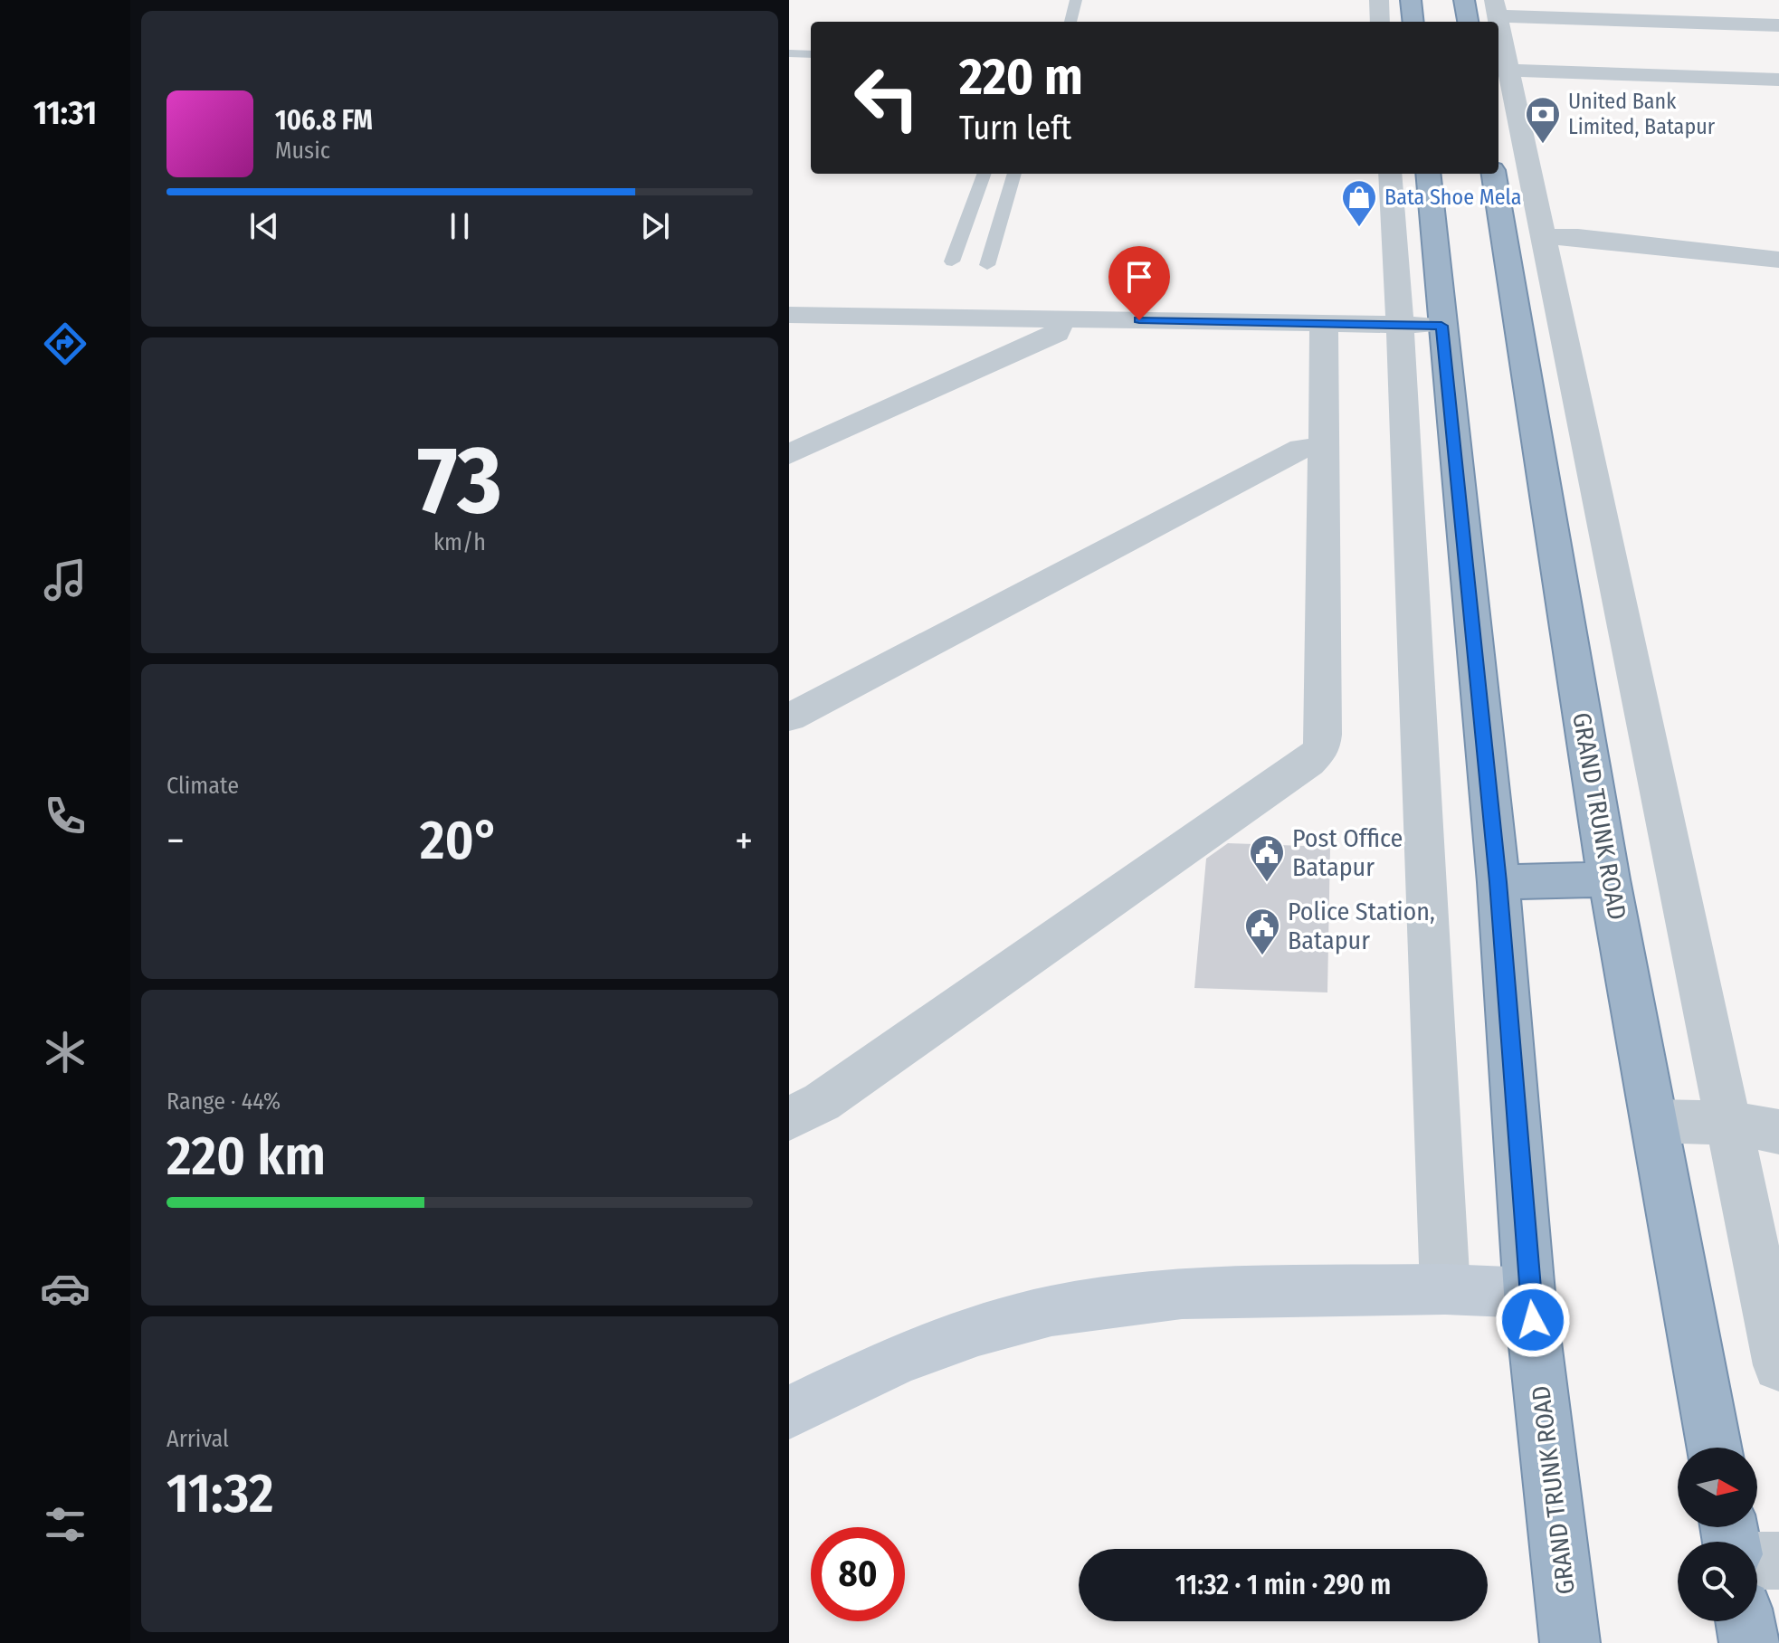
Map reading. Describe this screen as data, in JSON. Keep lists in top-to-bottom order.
{
  "streets": {
    "highway": ["GRAND TRUNK ROAD"]
  },
  "places": {
    "bank": ["United Bank Limited, Batapur"],
    "shop": ["Bata Shoe Mela"],
    "public building": ["Post Office Batapur", "Police Station, Batapur"]
  },
  "north": "right",
  "page": {
    "tabs": "11:31",
    "turn": ["220 m", "Turn left"],
    "song": ["106.8 FM", "Music"],
    "tile": [
      ["73", "km/h"],
      "Climate",
      ["Range · 44%", "220 km"],
      ["Arrival", "11:32"]
    ],
    "heat": ["−", "20°", "+"],
    "limit": "80",
    "trip": "11:32 · 1 min · 290 m"
  }
}
